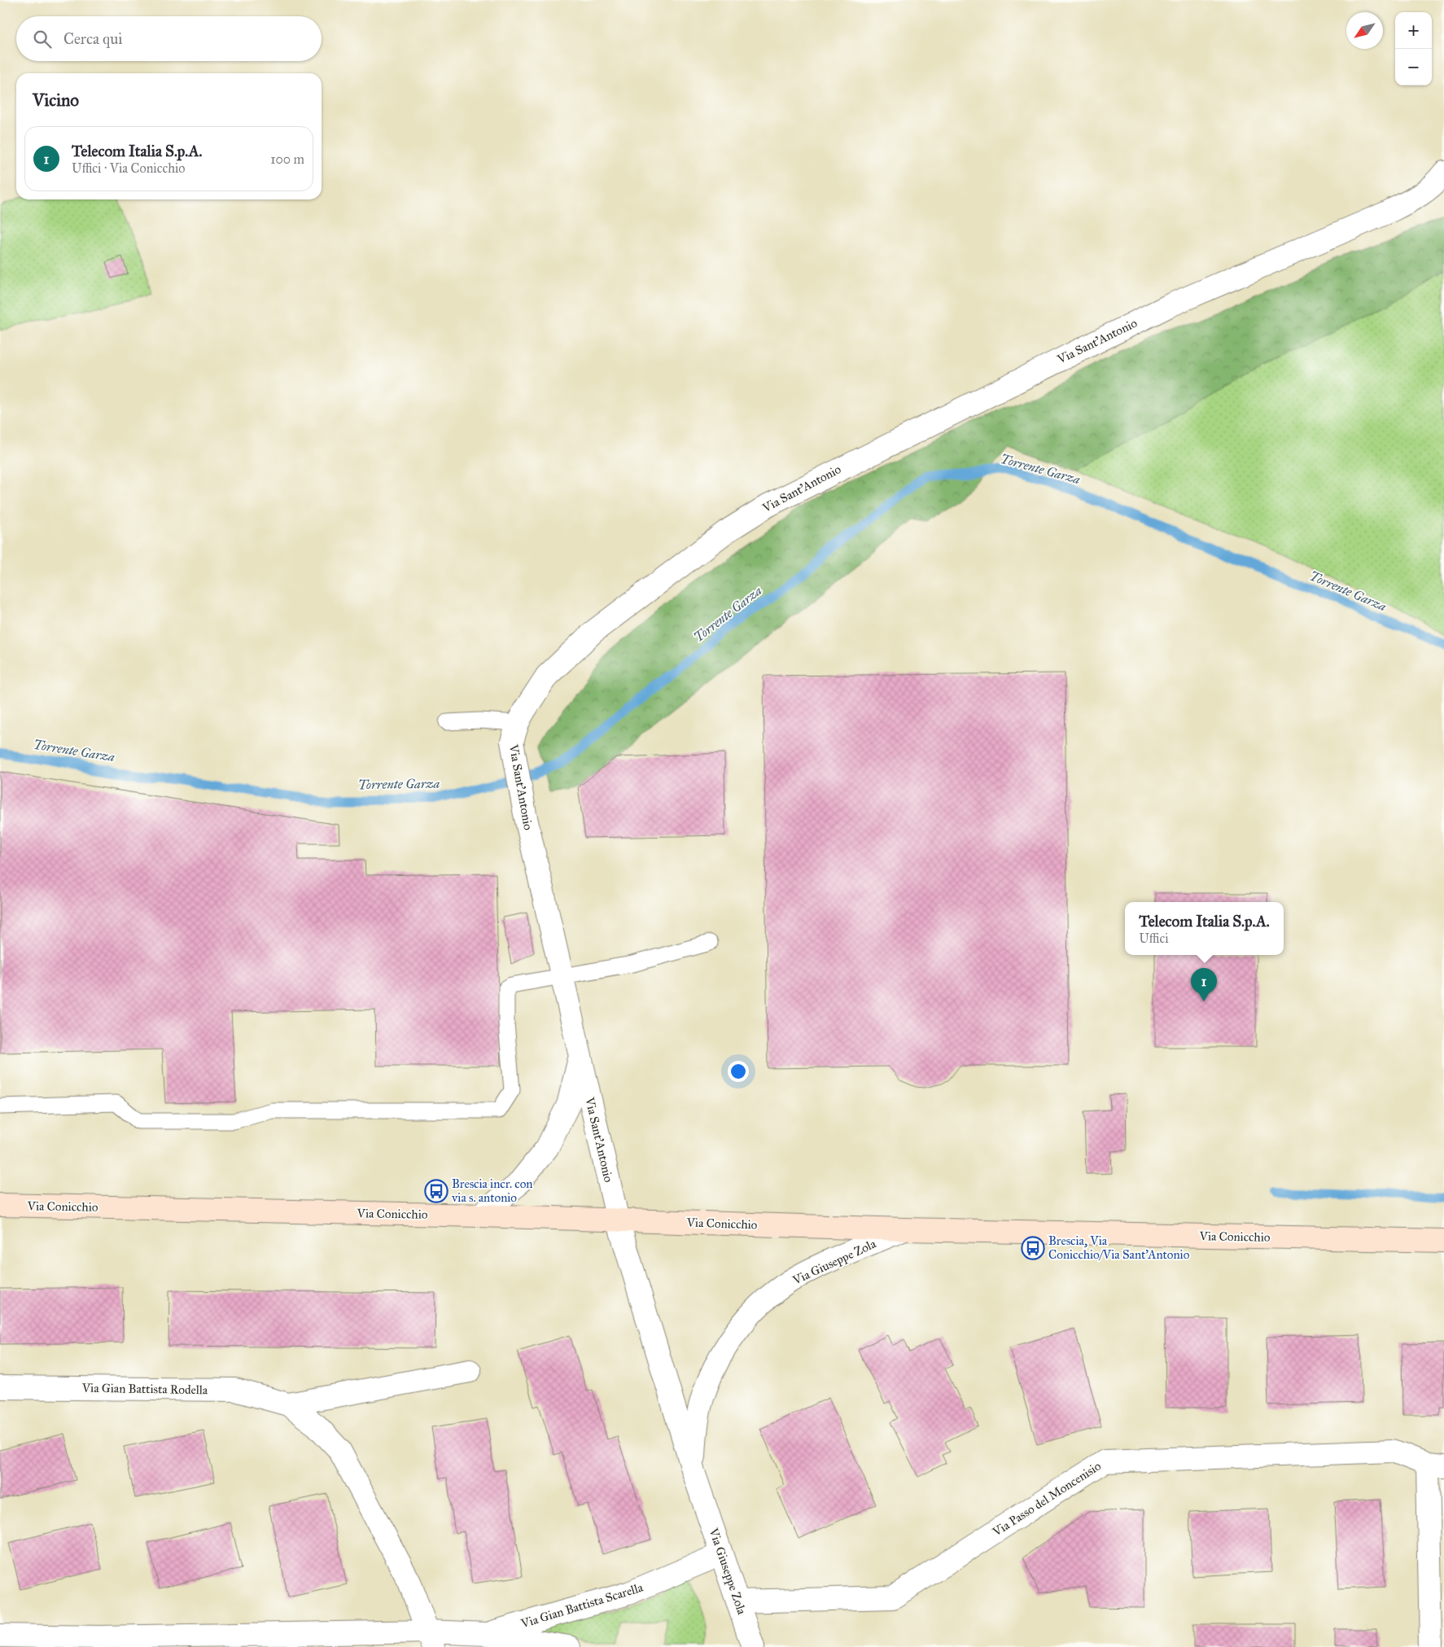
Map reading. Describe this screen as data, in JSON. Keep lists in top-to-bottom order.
{
  "streets": {
    "main road": ["Via Conicchio"],
    "street": [
      "Via Sant'Antonio",
      "Via Giuseppe Zola",
      "Via Gian Battista Rodella",
      "Via Passo del Moncenisio",
      "Via Gian Battista Scarella"
    ]
  },
  "crossings": [
    ["Via Sant'Antonio", "Via Conicchio"],
    ["Via Sant'Antonio", "Via Giuseppe Zola"],
    ["Via Conicchio", "Via Giuseppe Zola"],
    ["Via Giuseppe Zola", "Via Passo del Moncenisio"],
    ["Via Giuseppe Zola", "Via Gian Battista Scarella"],
    ["Via Gian Battista Rodella", "Via Gian Battista Scarella"]
  ],
  "water": ["Torrente Garza"],
  "places": {
    "bus stop": ["Brescia incr. con via s. antonio", "Brescia, Via Conicchio/Via Sant'Antonio"]
  },
  "north": "bottom left",
  "page": {
    "map_buttons": ["+", "−"],
    "search": "Cerca qui",
    "heading": "Vicino",
    "list": [
      {
        "mark": "1",
        "name": "Telecom Italia S.p.A.",
        "note": "Uffici · Via Conicchio",
        "value": "100 m"
      }
    ],
    "popup": ["Telecom Italia S.p.A.", "Uffici"],
    "pins": "1"
  }
}
